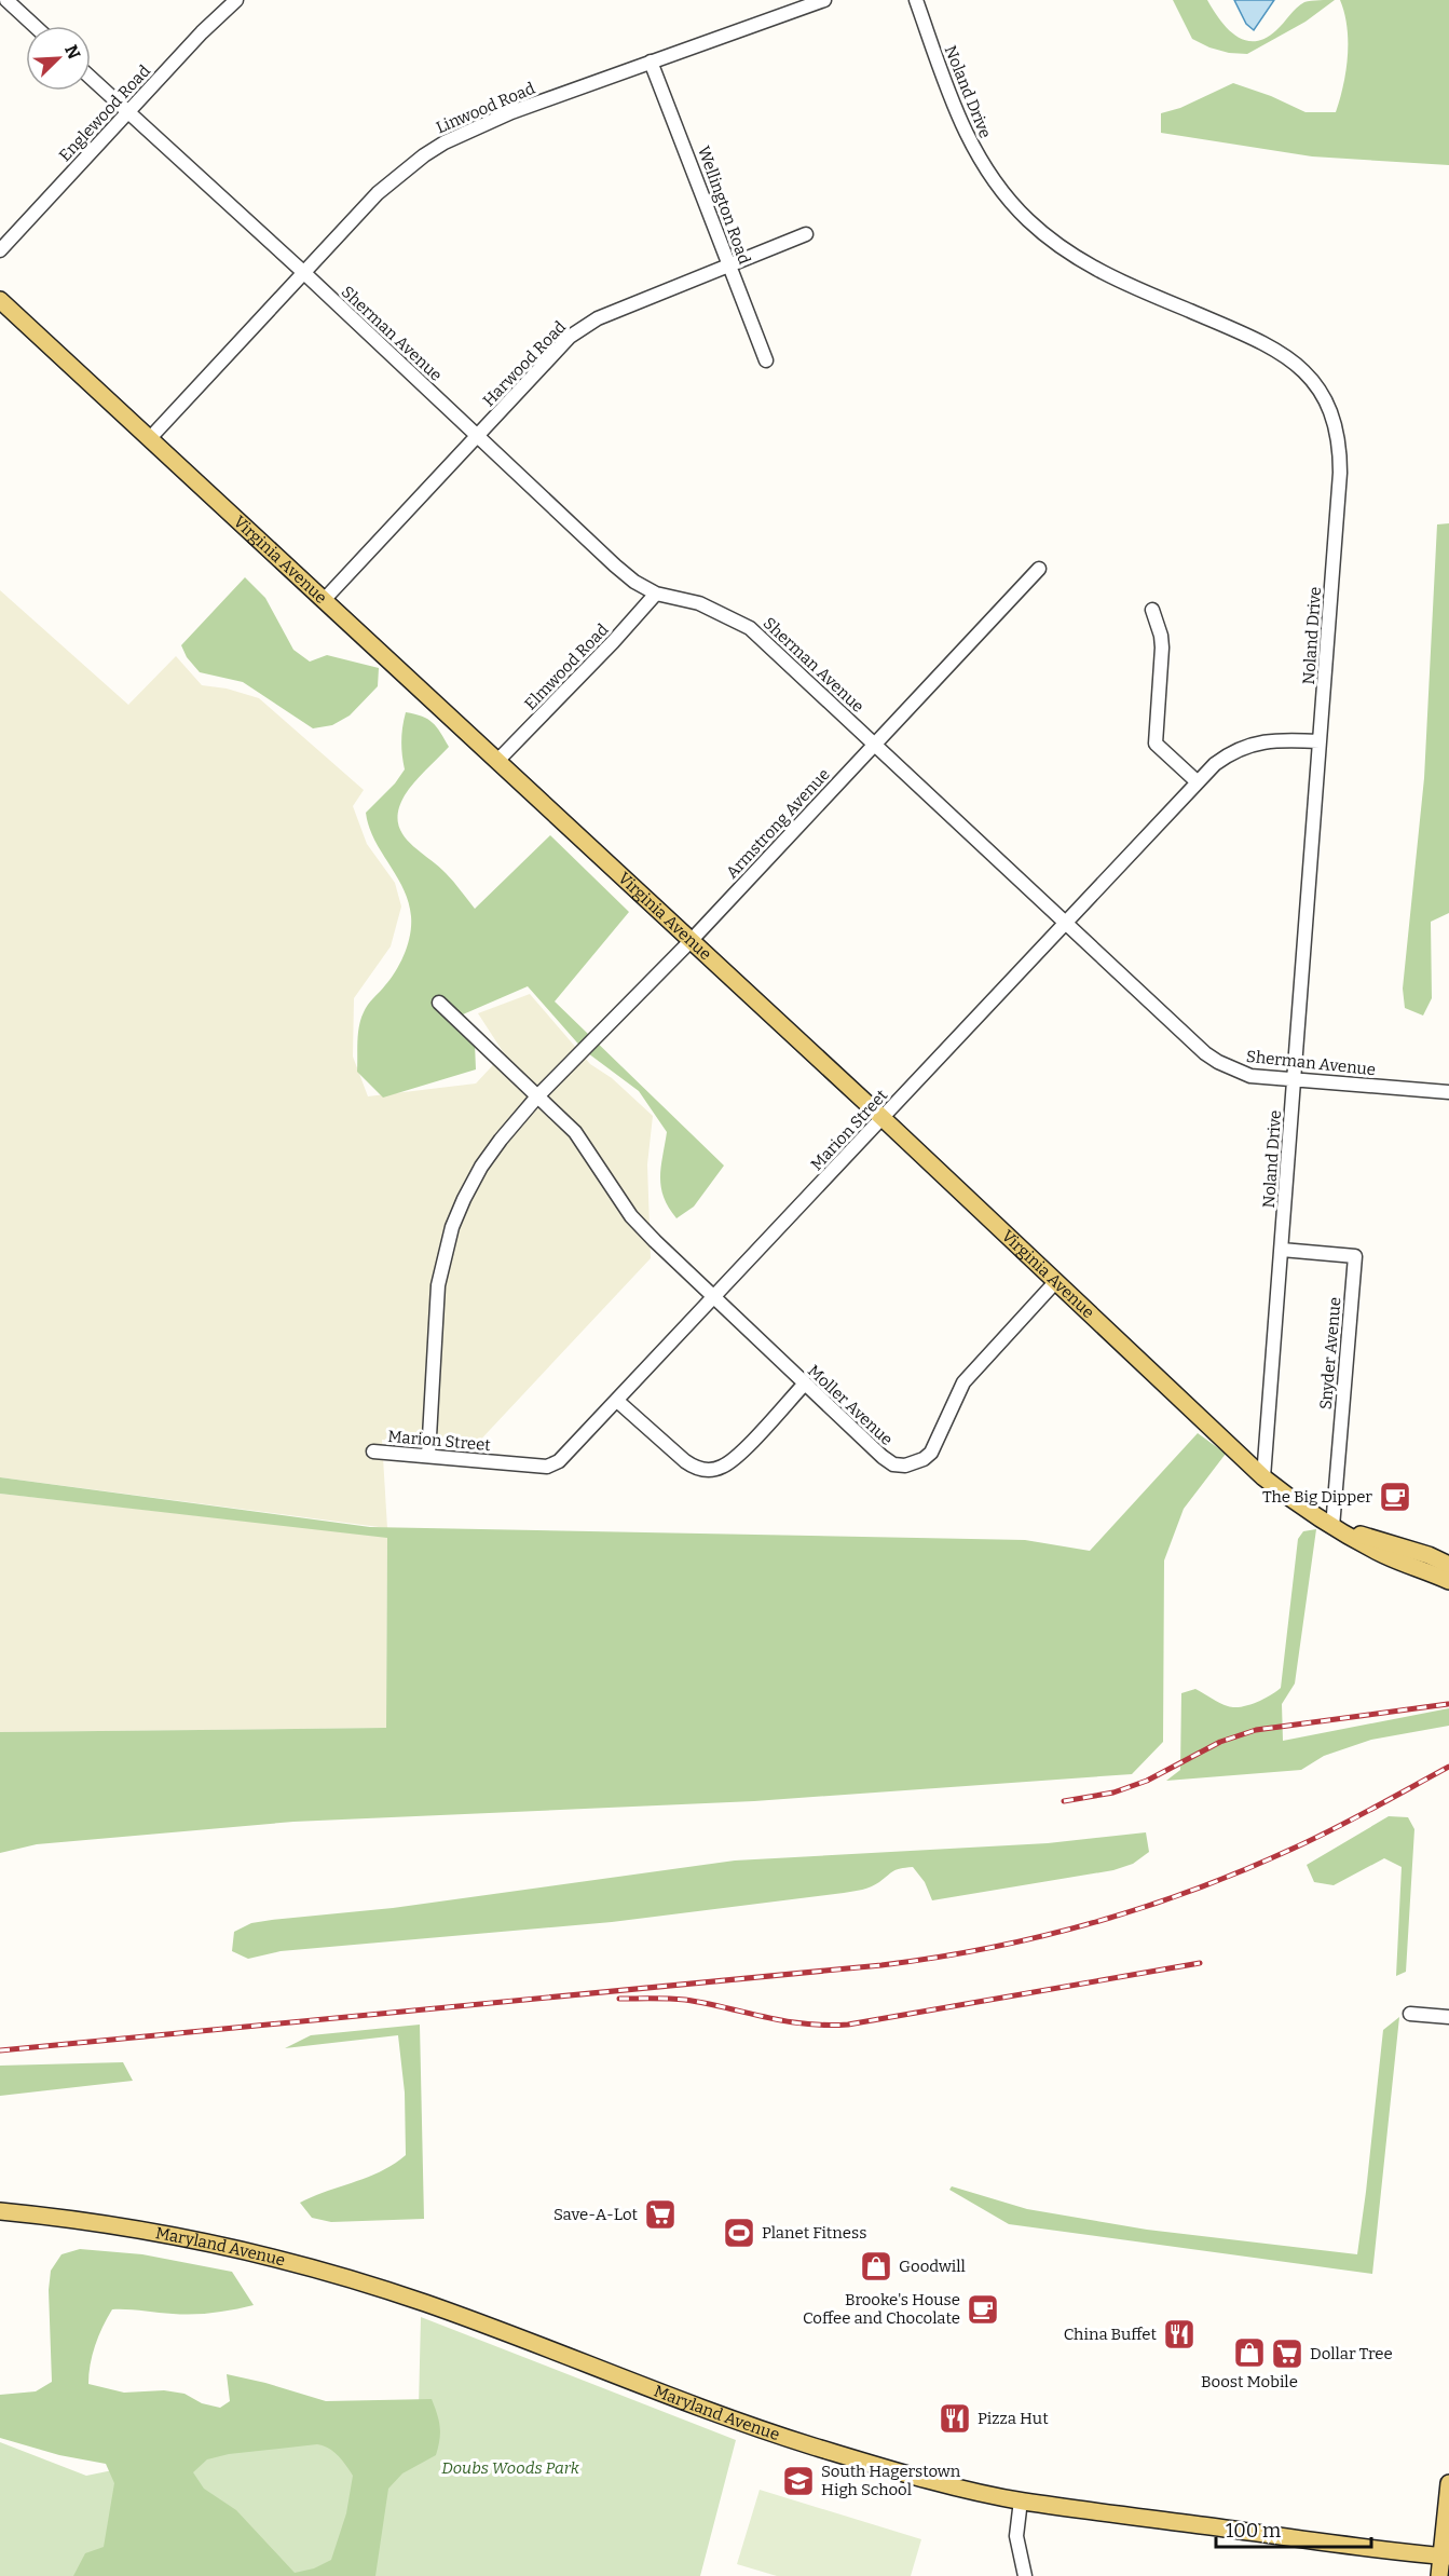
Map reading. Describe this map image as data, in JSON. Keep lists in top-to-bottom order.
{
  "streets": {
    "main road": ["Virginia Avenue", "Maryland Avenue"],
    "street": [
      "Noland Drive",
      "Linwood Road",
      "Englewood Road",
      "Wellington Road",
      "Sherman Avenue",
      "Harwood Road",
      "Elmwood Road",
      "Armstrong Avenue",
      "Marion Street",
      "Snyder Avenue",
      "Moller Avenue"
    ]
  },
  "crossings": [
    ["Noland Drive", "Sherman Avenue"],
    ["Noland Drive", "Virginia Avenue"],
    ["Noland Drive", "Marion Street"],
    ["Noland Drive", "Snyder Avenue"],
    ["Linwood Road", "Wellington Road"],
    ["Linwood Road", "Sherman Avenue"],
    ["Linwood Road", "Virginia Avenue"],
    ["Englewood Road", "Sherman Avenue"],
    ["Wellington Road", "Harwood Road"],
    ["Sherman Avenue", "Harwood Road"],
    ["Sherman Avenue", "Elmwood Road"],
    ["Sherman Avenue", "Armstrong Avenue"],
    ["Sherman Avenue", "Marion Street"],
    ["Harwood Road", "Virginia Avenue"],
    ["Virginia Avenue", "Elmwood Road"],
    ["Virginia Avenue", "Armstrong Avenue"],
    ["Virginia Avenue", "Marion Street"],
    ["Virginia Avenue", "Snyder Avenue"],
    ["Virginia Avenue", "Moller Avenue"],
    ["Armstrong Avenue", "Marion Street"],
    ["Armstrong Avenue", "Moller Avenue"],
    ["Marion Street", "Moller Avenue"]
  ],
  "parks": ["Doubs Woods Park"],
  "places": {
    "cafe": ["The Big Dipper", "Brooke's House Coffee and Chocolate"],
    "supermarket": ["Save-A-Lot", "Dollar Tree"],
    "sports": ["Planet Fitness"],
    "shop": ["Goodwill", "Boost Mobile"],
    "restaurant": ["China Buffet", "Pizza Hut"],
    "school or university": ["South Hagerstown High School"]
  },
  "scale_bar": "100 m",
  "north": "top right"
}
